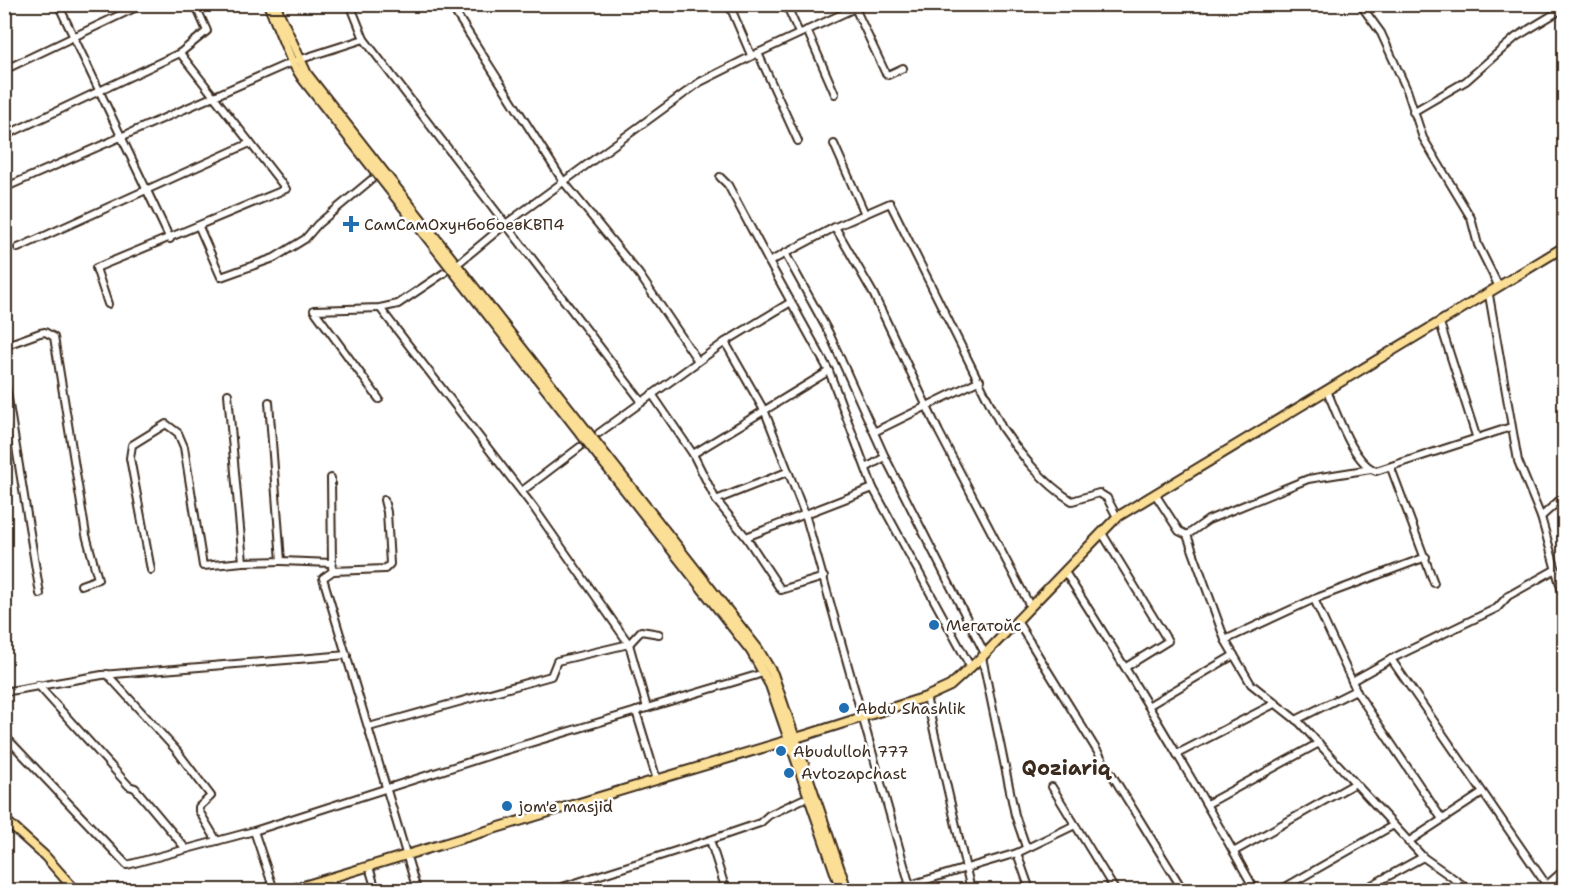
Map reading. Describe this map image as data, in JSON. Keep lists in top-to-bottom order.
{
  "districts": ["Qoziariq"],
  "places": {
    "health": ["СамСамОхунбобоевКВП4"],
    "other": [
      "Мегатойс",
      "Abdu Shashlik",
      "Abudulloh 777",
      "Avtozapchast",
      "jom'e masjid"
    ]
  }
}
